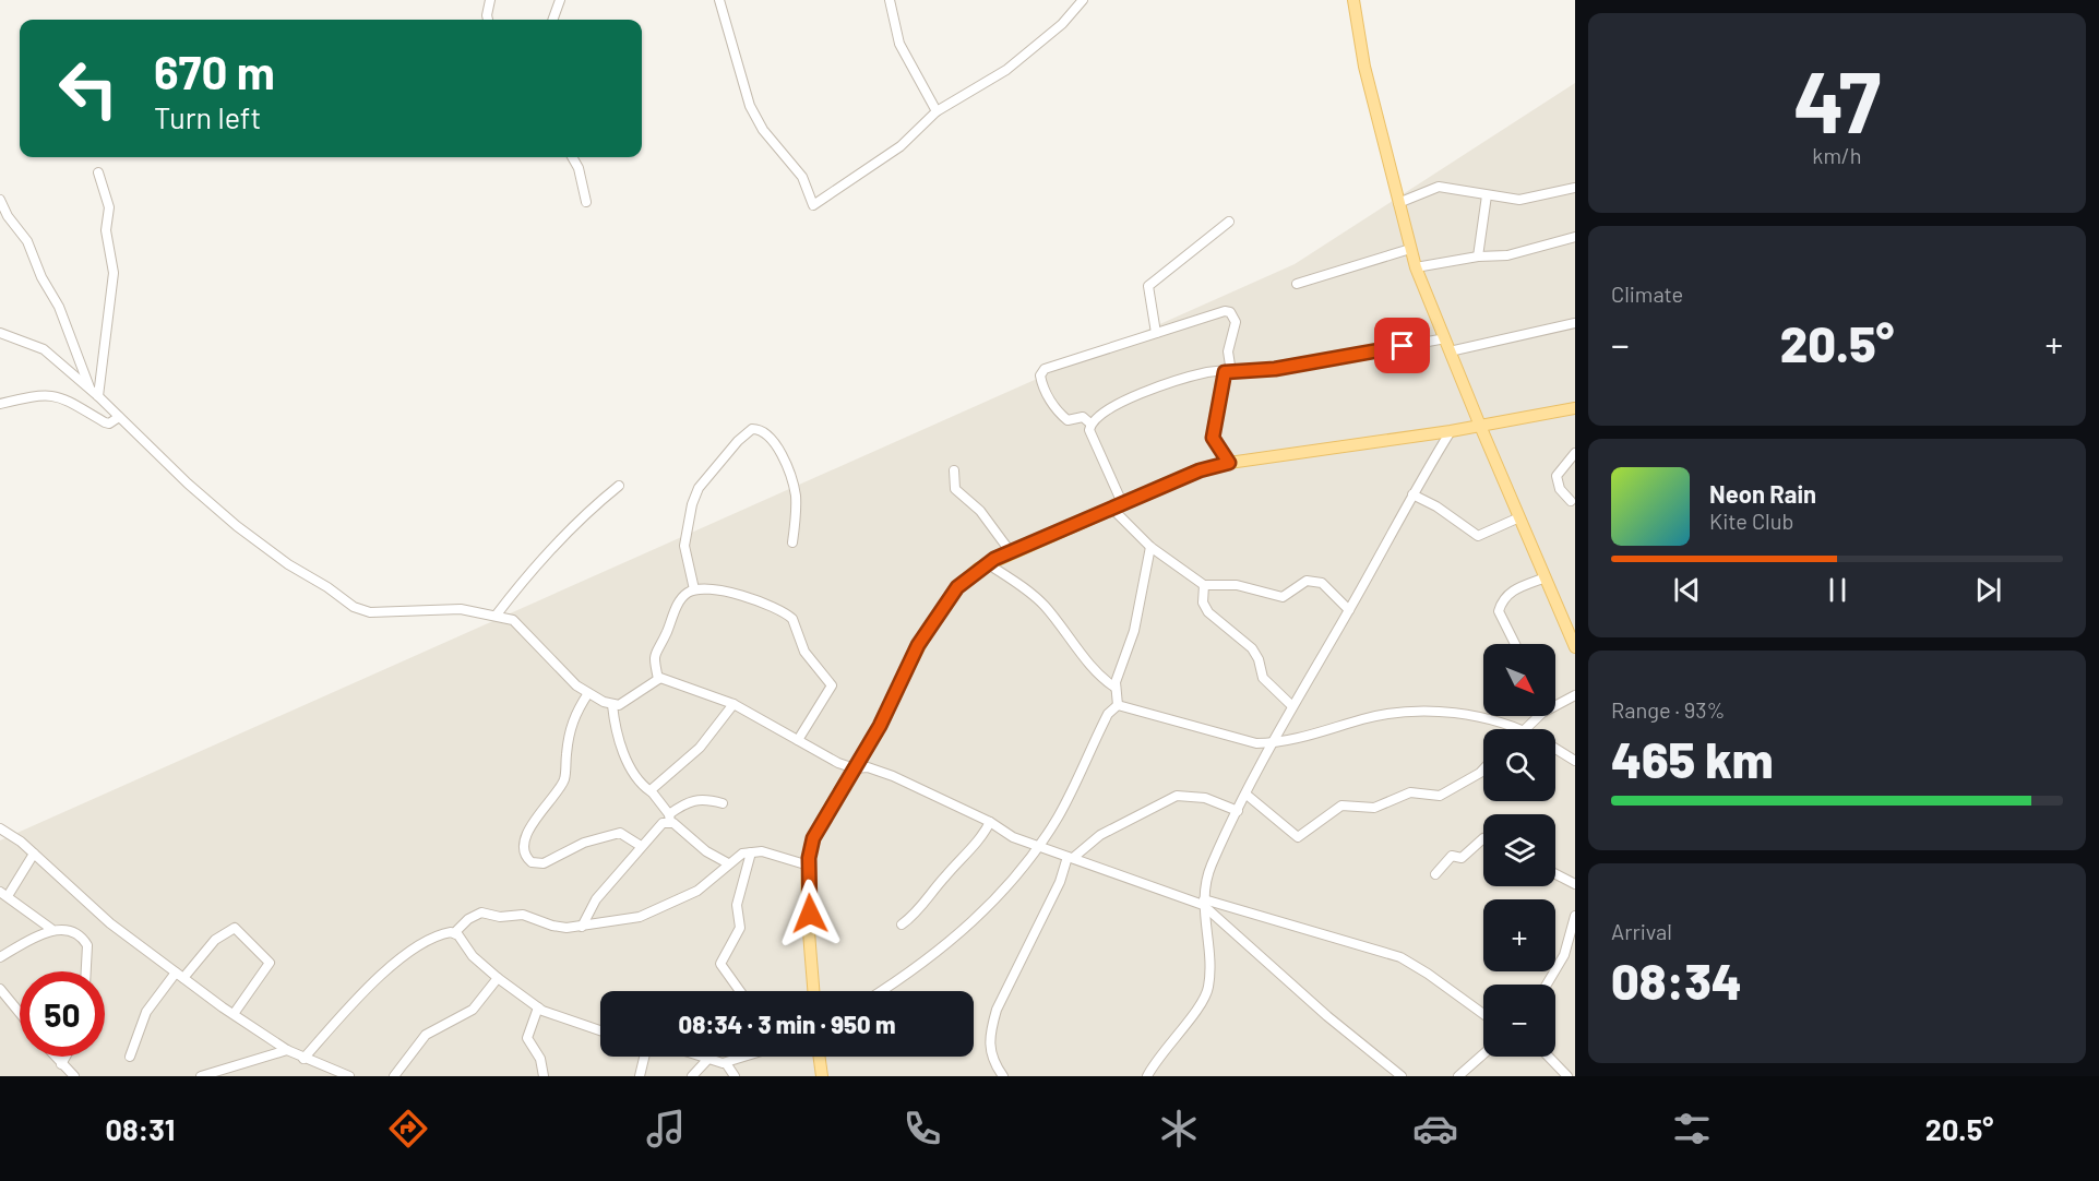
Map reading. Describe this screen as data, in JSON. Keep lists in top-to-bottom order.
{
  "north": "bottom right",
  "page": {
    "tile": [
      ["47", "km/h"],
      "Climate",
      ["Range · 93%", "465 km"],
      ["Arrival", "08:34"]
    ],
    "turn": ["670 m", "Turn left"],
    "heat": ["−", "20.5°", "+"],
    "song": ["Neon Rain", "Kite Club"],
    "map_buttons": ["+", "−"],
    "limit": "50",
    "trip": "08:34 · 3 min · 950 m",
    "tabs": ["08:31", "20.5°"]
  }
}
